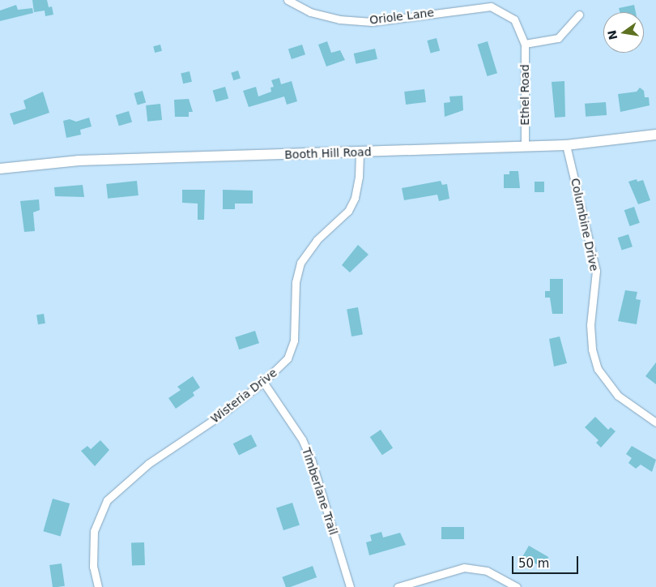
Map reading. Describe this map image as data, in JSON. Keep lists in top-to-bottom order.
{
  "streets": {
    "street": [
      "Oriole Lane",
      "Ethel Road",
      "Booth Hill Road",
      "Columbine Drive",
      "Wisteria Drive",
      "Timberlane Trail"
    ]
  },
  "crossings": [
    ["Oriole Lane", "Ethel Road"],
    ["Ethel Road", "Booth Hill Road"],
    ["Booth Hill Road", "Columbine Drive"],
    ["Booth Hill Road", "Wisteria Drive"],
    ["Wisteria Drive", "Timberlane Trail"]
  ],
  "scale_bar": "50 m",
  "north": "left"
}
